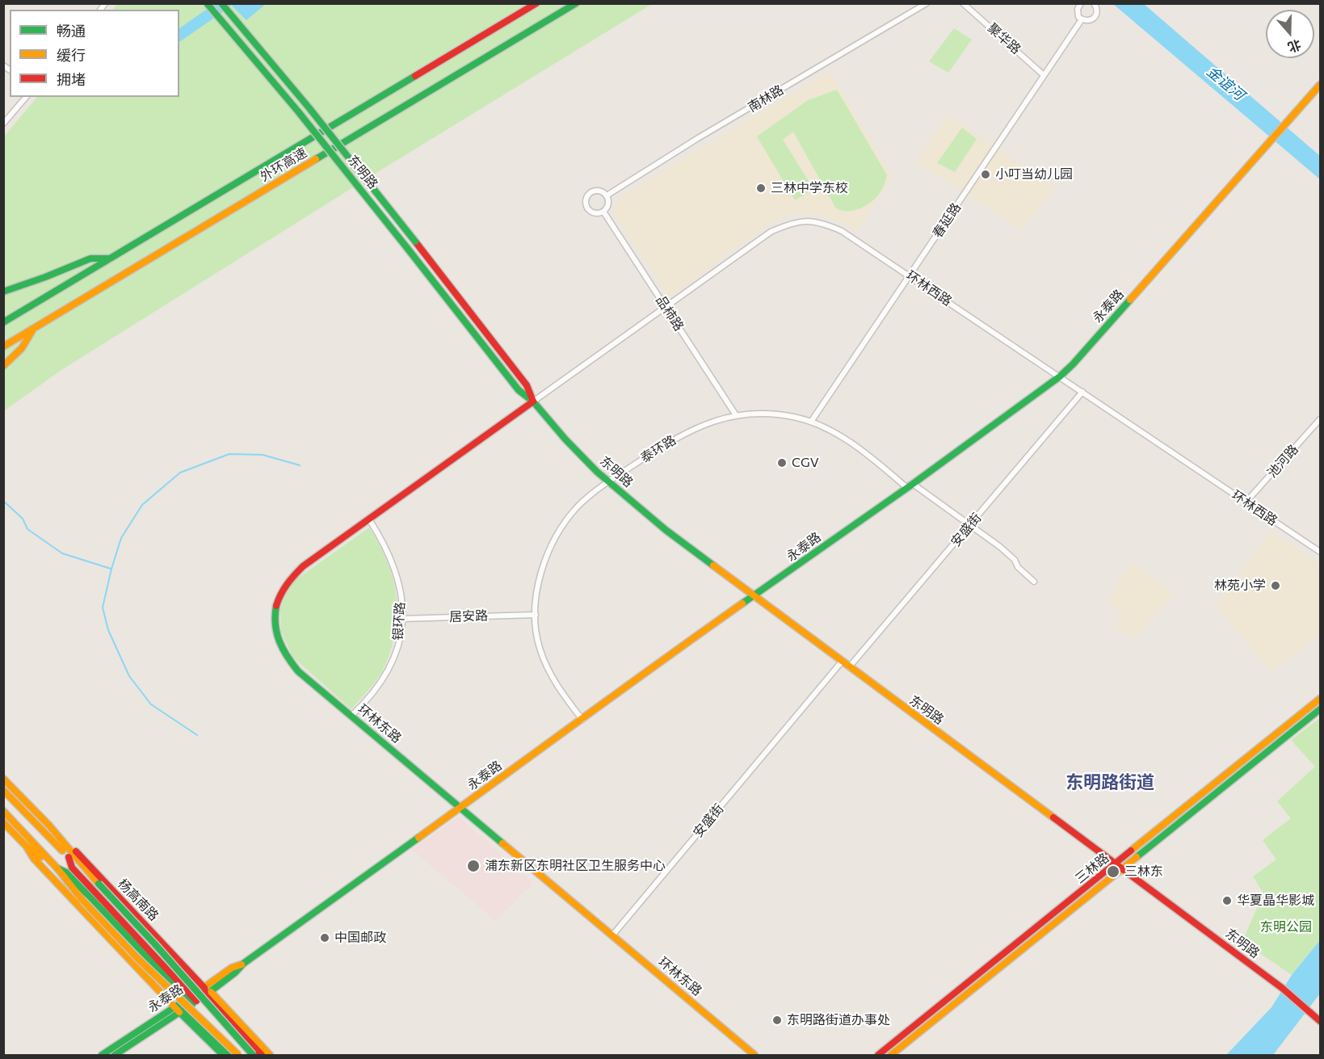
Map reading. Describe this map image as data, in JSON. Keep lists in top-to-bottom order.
{
  "streets": {
    "main road": [
      "外环高速",
      "东明路",
      "永泰路",
      "环林东路",
      "三林路",
      "杨高南路"
    ],
    "street": [
      "聚华路",
      "南林路",
      "春延路",
      "环林西路",
      "品柿路",
      "泰环路",
      "池河路",
      "安盛街",
      "居安路",
      "银环路"
    ]
  },
  "crossings": [
    ["聚华路", "春延路"],
    ["南林路", "品柿路"],
    ["东明路", "环林西路"],
    ["东明路", "永泰路"],
    ["东明路", "泰环路"],
    ["东明路", "安盛街"],
    ["东明路", "环林东路"],
    ["东明路", "三林路"],
    ["春延路", "环林西路"],
    ["春延路", "泰环路"],
    ["环林西路", "永泰路"],
    ["环林西路", "品柿路"],
    ["环林西路", "池河路"],
    ["环林西路", "安盛街"],
    ["环林西路", "环林东路"],
    ["永泰路", "泰环路"],
    ["永泰路", "环林东路"],
    ["永泰路", "杨高南路"],
    ["品柿路", "泰环路"],
    ["泰环路", "安盛街"],
    ["泰环路", "居安路"],
    ["安盛街", "环林东路"],
    ["居安路", "银环路"],
    ["银环路", "环林东路"]
  ],
  "districts": ["东明路街道"],
  "water": ["金谊河"],
  "parks": ["东明公园"],
  "places": [
    "小叮当幼儿园",
    "三林中学东校",
    "CGV",
    "林苑小学",
    "浦东新区东明社区卫生服务中心",
    "三林东",
    "华夏晶华影城",
    "中国邮政",
    "东明路街道办事处"
  ],
  "legend": ["畅通", "缓行", "拥堵"],
  "north": "bottom"
}
